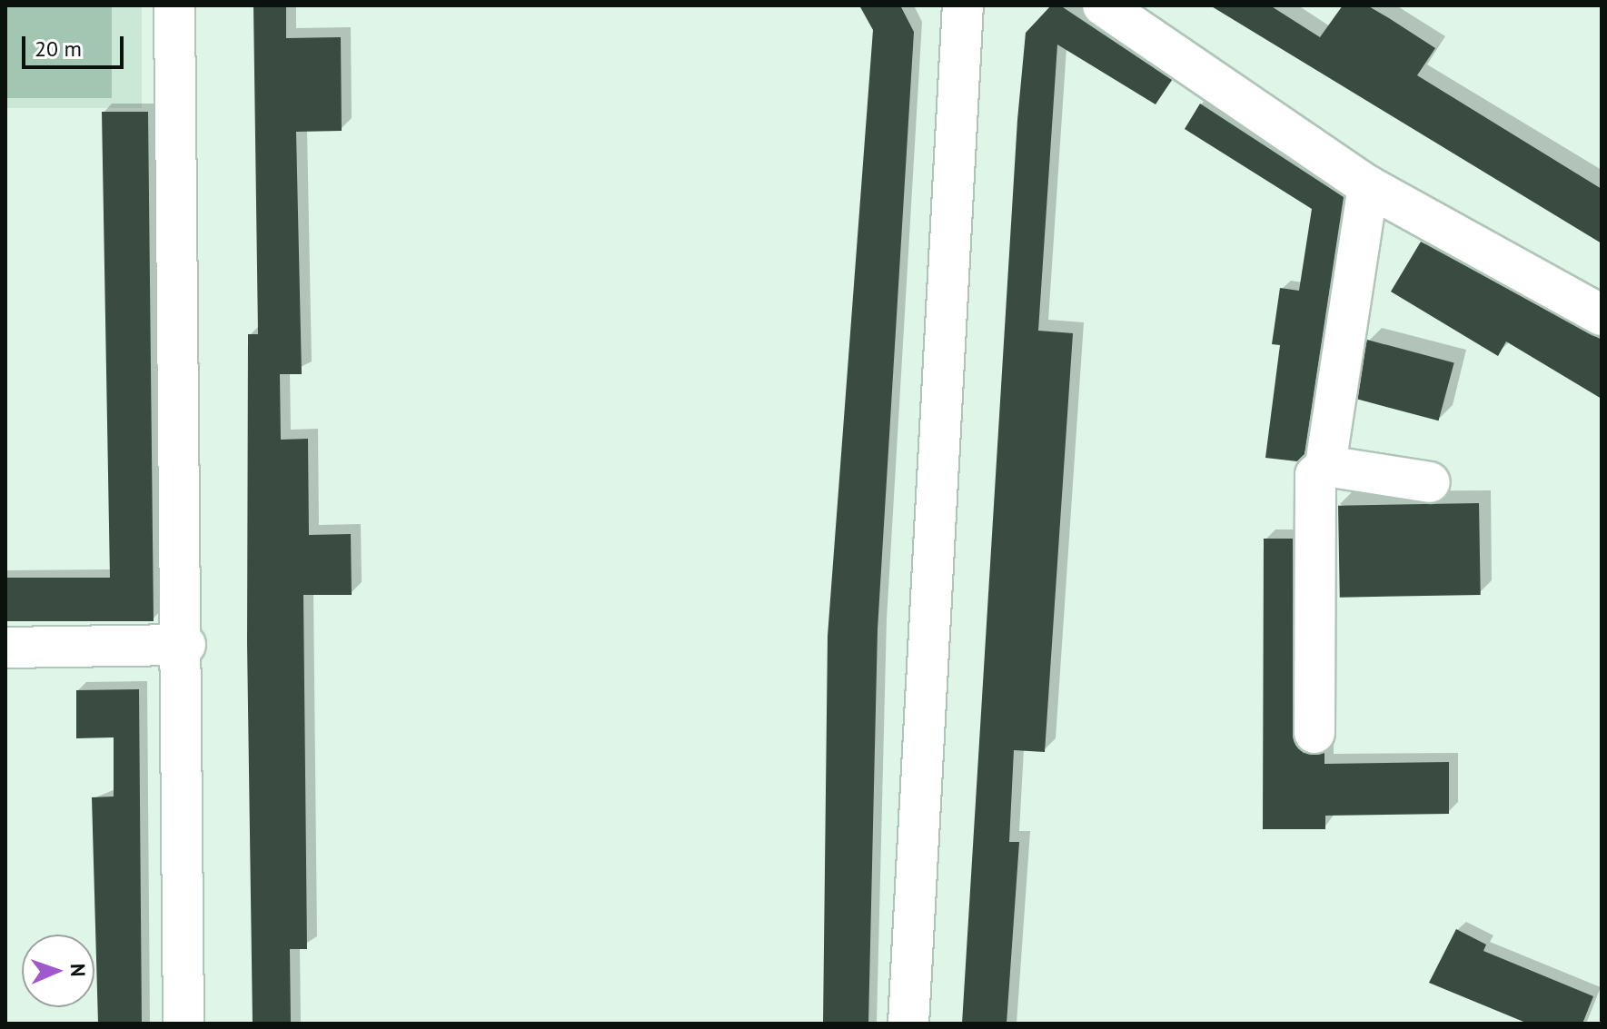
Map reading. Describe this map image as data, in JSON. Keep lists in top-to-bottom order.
{
  "scale_bar": "20 m",
  "north": "right"
}
